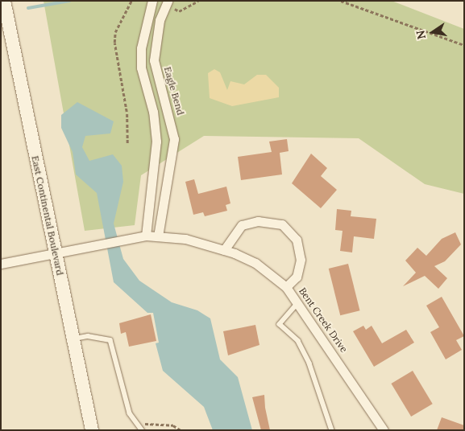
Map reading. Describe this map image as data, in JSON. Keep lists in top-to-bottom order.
{
  "streets": {
    "main road": ["East Continental Boulevard"],
    "street": ["Eagle Bend", "Bent Creek Drive"]
  },
  "crossings": [
    ["Eagle Bend", "Bent Creek Drive"],
    ["East Continental Boulevard", "Bent Creek Drive"]
  ],
  "north": "left"
}
